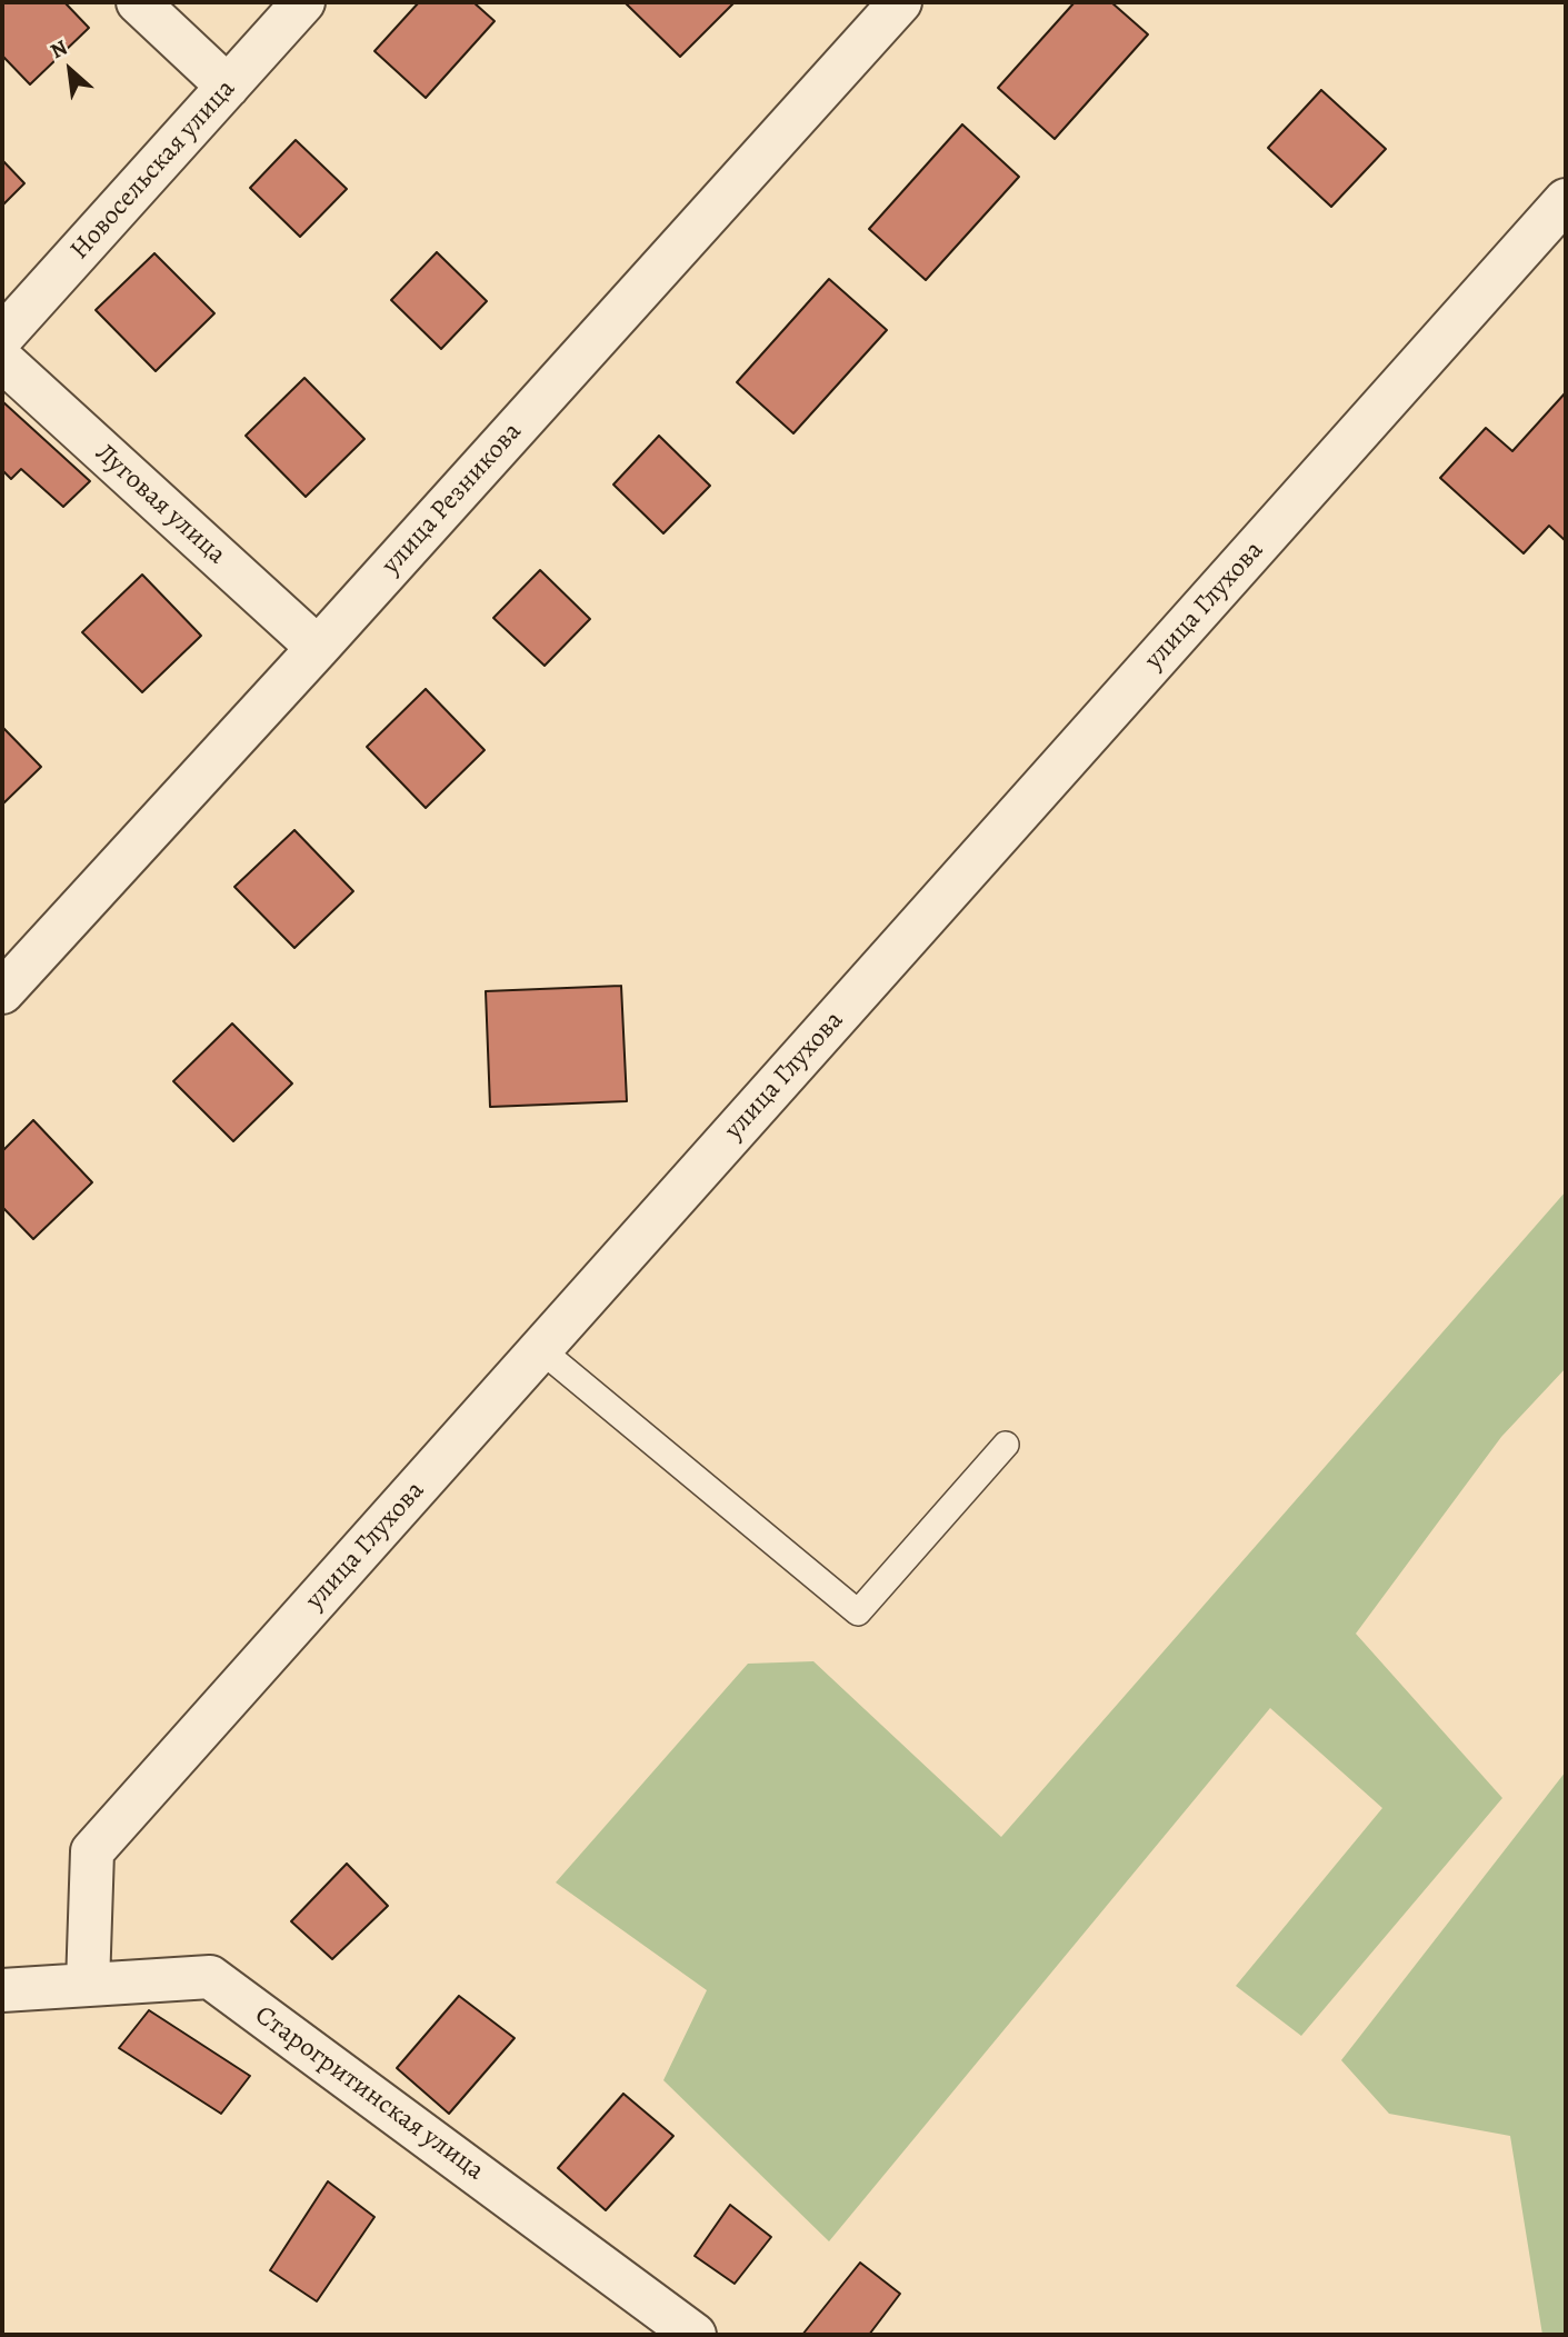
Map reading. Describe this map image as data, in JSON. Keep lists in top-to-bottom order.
{
  "streets": {
    "street": [
      "Новосельская улица",
      "улица Резникова",
      "Луговая улица",
      "улица Глухова",
      "Старогритинская улица"
    ]
  },
  "crossings": [
    ["улица Резникова", "Луговая улица"],
    ["улица Глухова", "Старогритинская улица"]
  ],
  "north": "top left"
}
